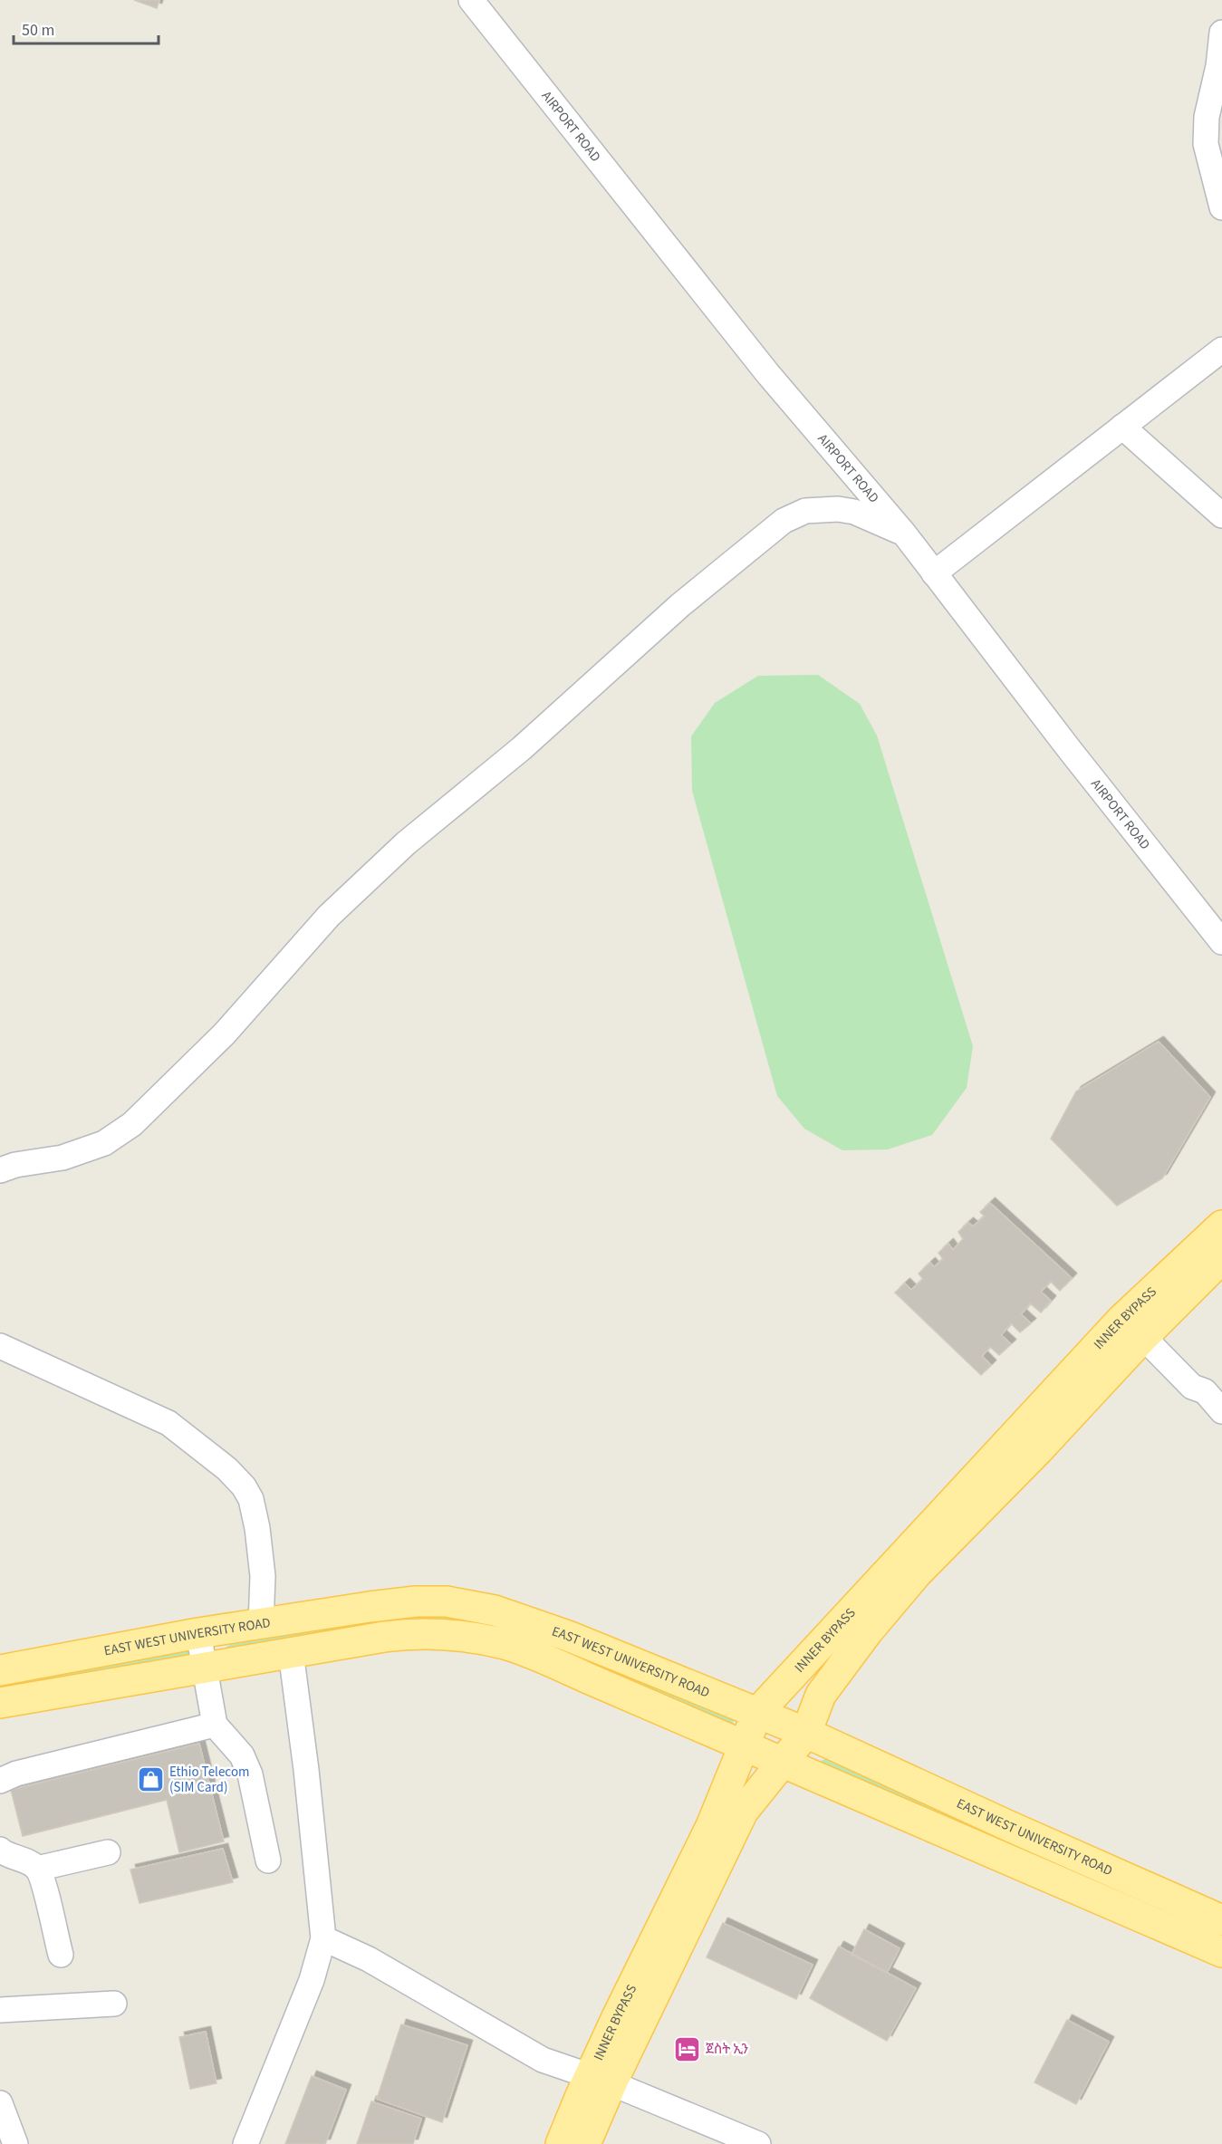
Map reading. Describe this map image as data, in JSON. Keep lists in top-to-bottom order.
{
  "streets": {
    "main road": ["INNER BYPASS", "EAST WEST UNIVERSITY ROAD"],
    "street": ["AIRPORT ROAD"]
  },
  "crossings": [
    ["INNER BYPASS", "EAST WEST UNIVERSITY ROAD"]
  ],
  "places": {
    "shop": ["Ethio Telecom (SIM Card)"],
    "hotel": ["ጀስት ኢን"]
  },
  "scale_bar": "50 m"
}
